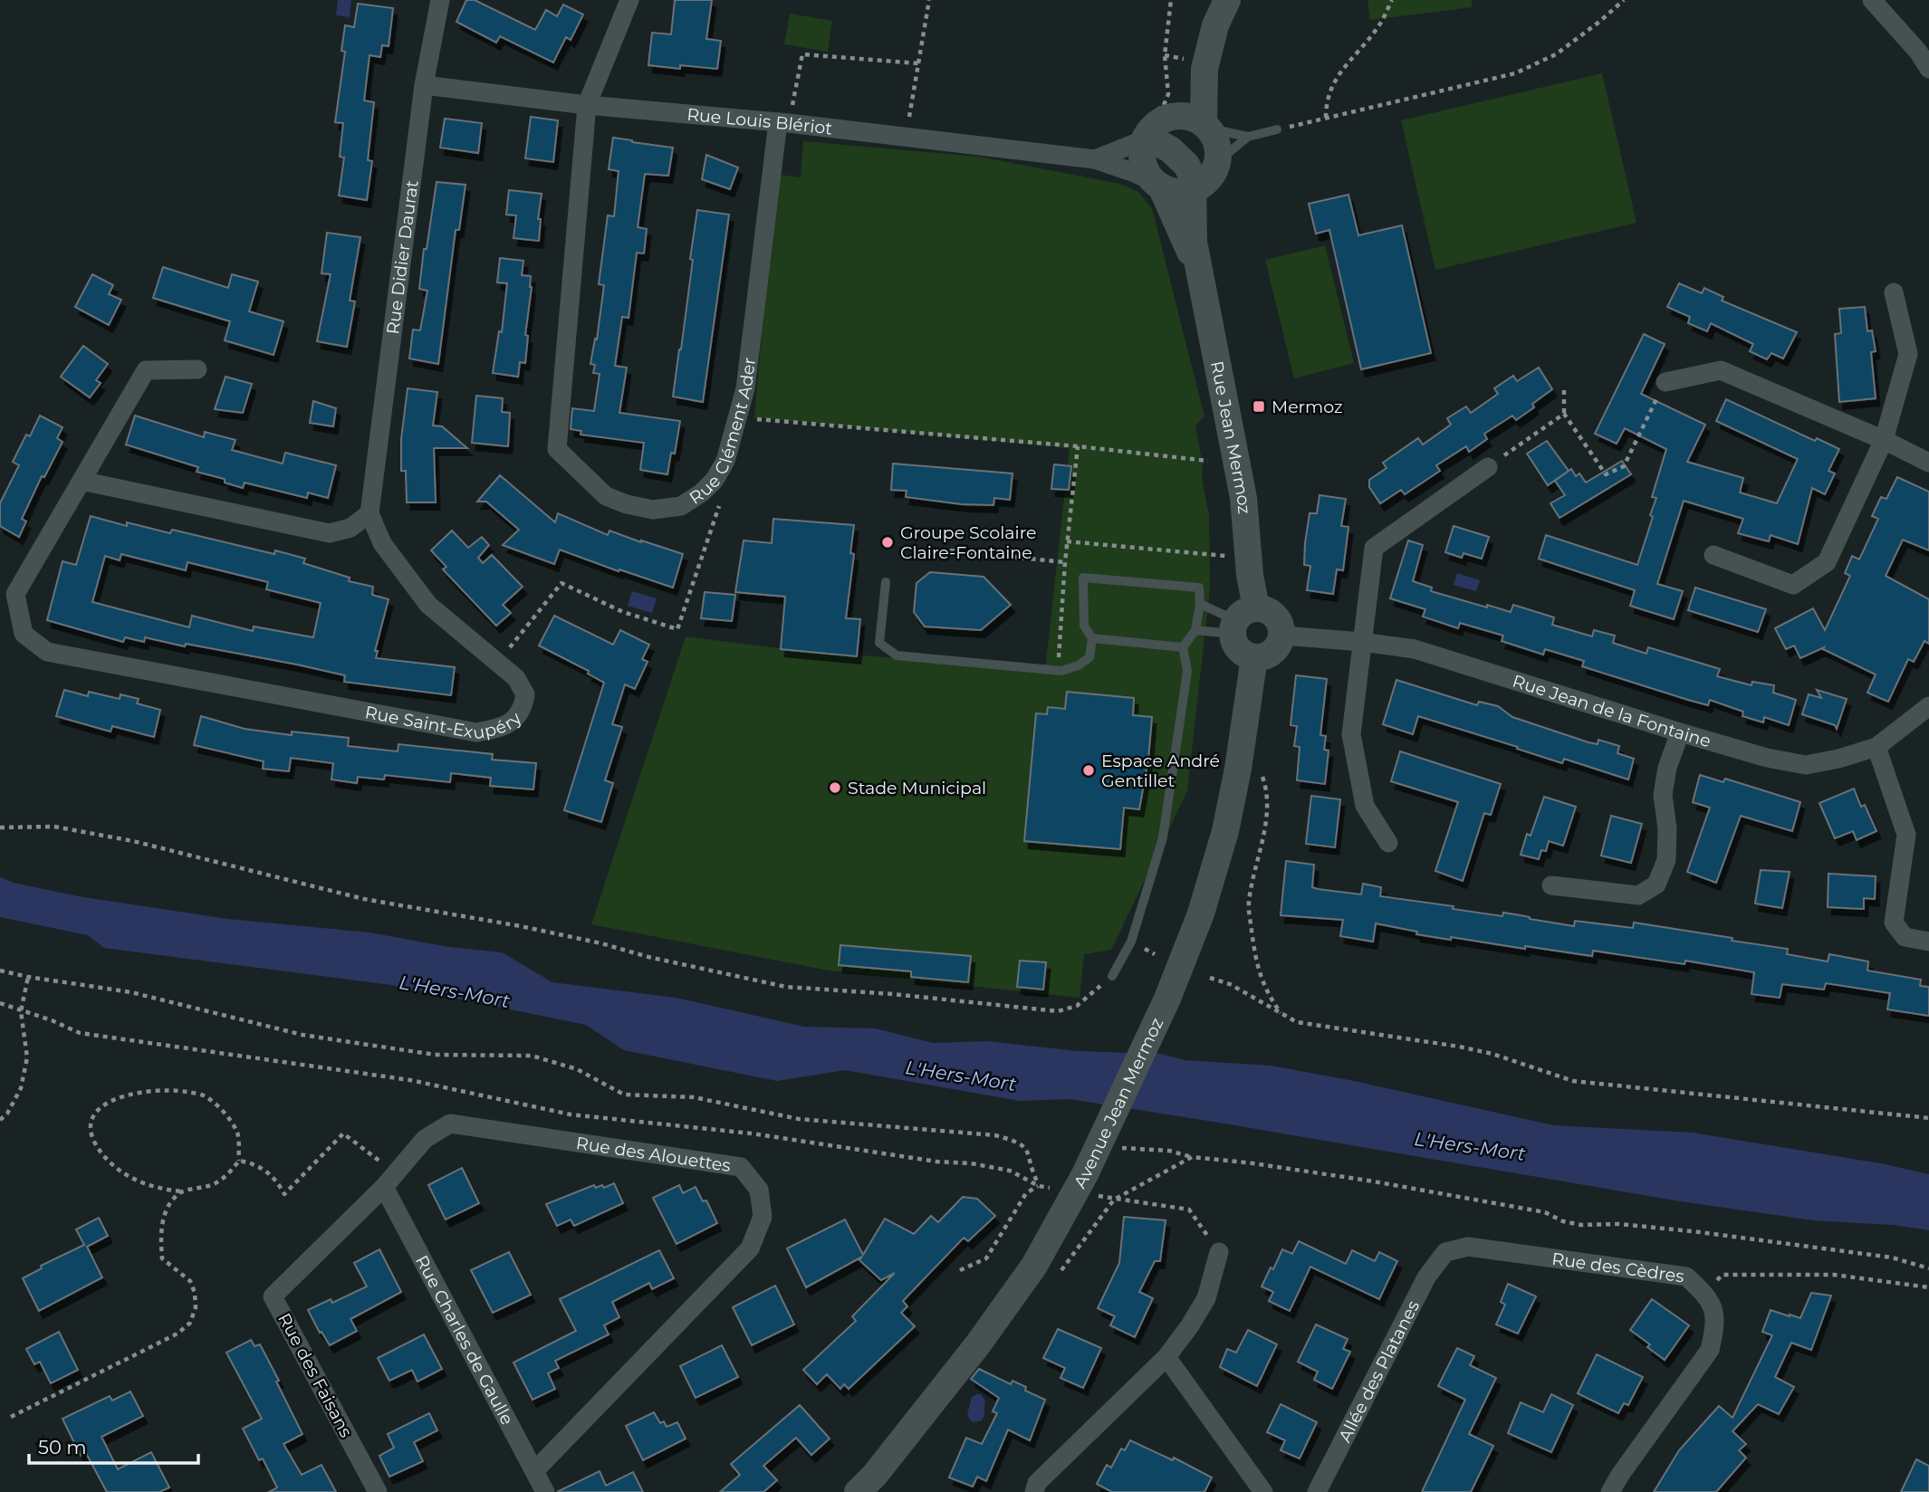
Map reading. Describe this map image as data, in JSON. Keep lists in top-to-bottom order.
{
  "streets": {
    "street": [
      "Rue Louis Blériot",
      "Rue Didier Daurat",
      "Rue Clément Ader",
      "Rue Jean Mermoz",
      "Rue Saint-Exupéry",
      "Rue Jean de la Fontaine",
      "Avenue Jean Mermoz",
      "Rue des Alouettes",
      "Rue des Cèdres",
      "Rue Charles de Gaulle",
      "Allée des Platanes",
      "Rue des Faisans"
    ]
  },
  "crossings": [
    ["Rue Louis Blériot", "Rue Didier Daurat"],
    ["Rue Louis Blériot", "Rue Clément Ader"],
    ["Rue Louis Blériot", "Rue Jean Mermoz"],
    ["Rue Didier Daurat", "Rue Saint-Exupéry"],
    ["Rue Jean Mermoz", "Rue Jean de la Fontaine"],
    ["Rue Jean Mermoz", "Avenue Jean Mermoz"],
    ["Rue Jean de la Fontaine", "Avenue Jean Mermoz"],
    ["Rue des Alouettes", "Rue Charles de Gaulle"],
    ["Rue des Alouettes", "Rue des Faisans"],
    ["Rue des Cèdres", "Allée des Platanes"],
    ["Rue Charles de Gaulle", "Rue des Faisans"]
  ],
  "water": ["L'Hers-Mort"],
  "places": {
    "transit": ["Mermoz"],
    "other": ["Groupe Scolaire Claire-Fontaine", "Espace André Gentillet", "Stade Municipal"]
  },
  "scale_bar": "50 m"
}
